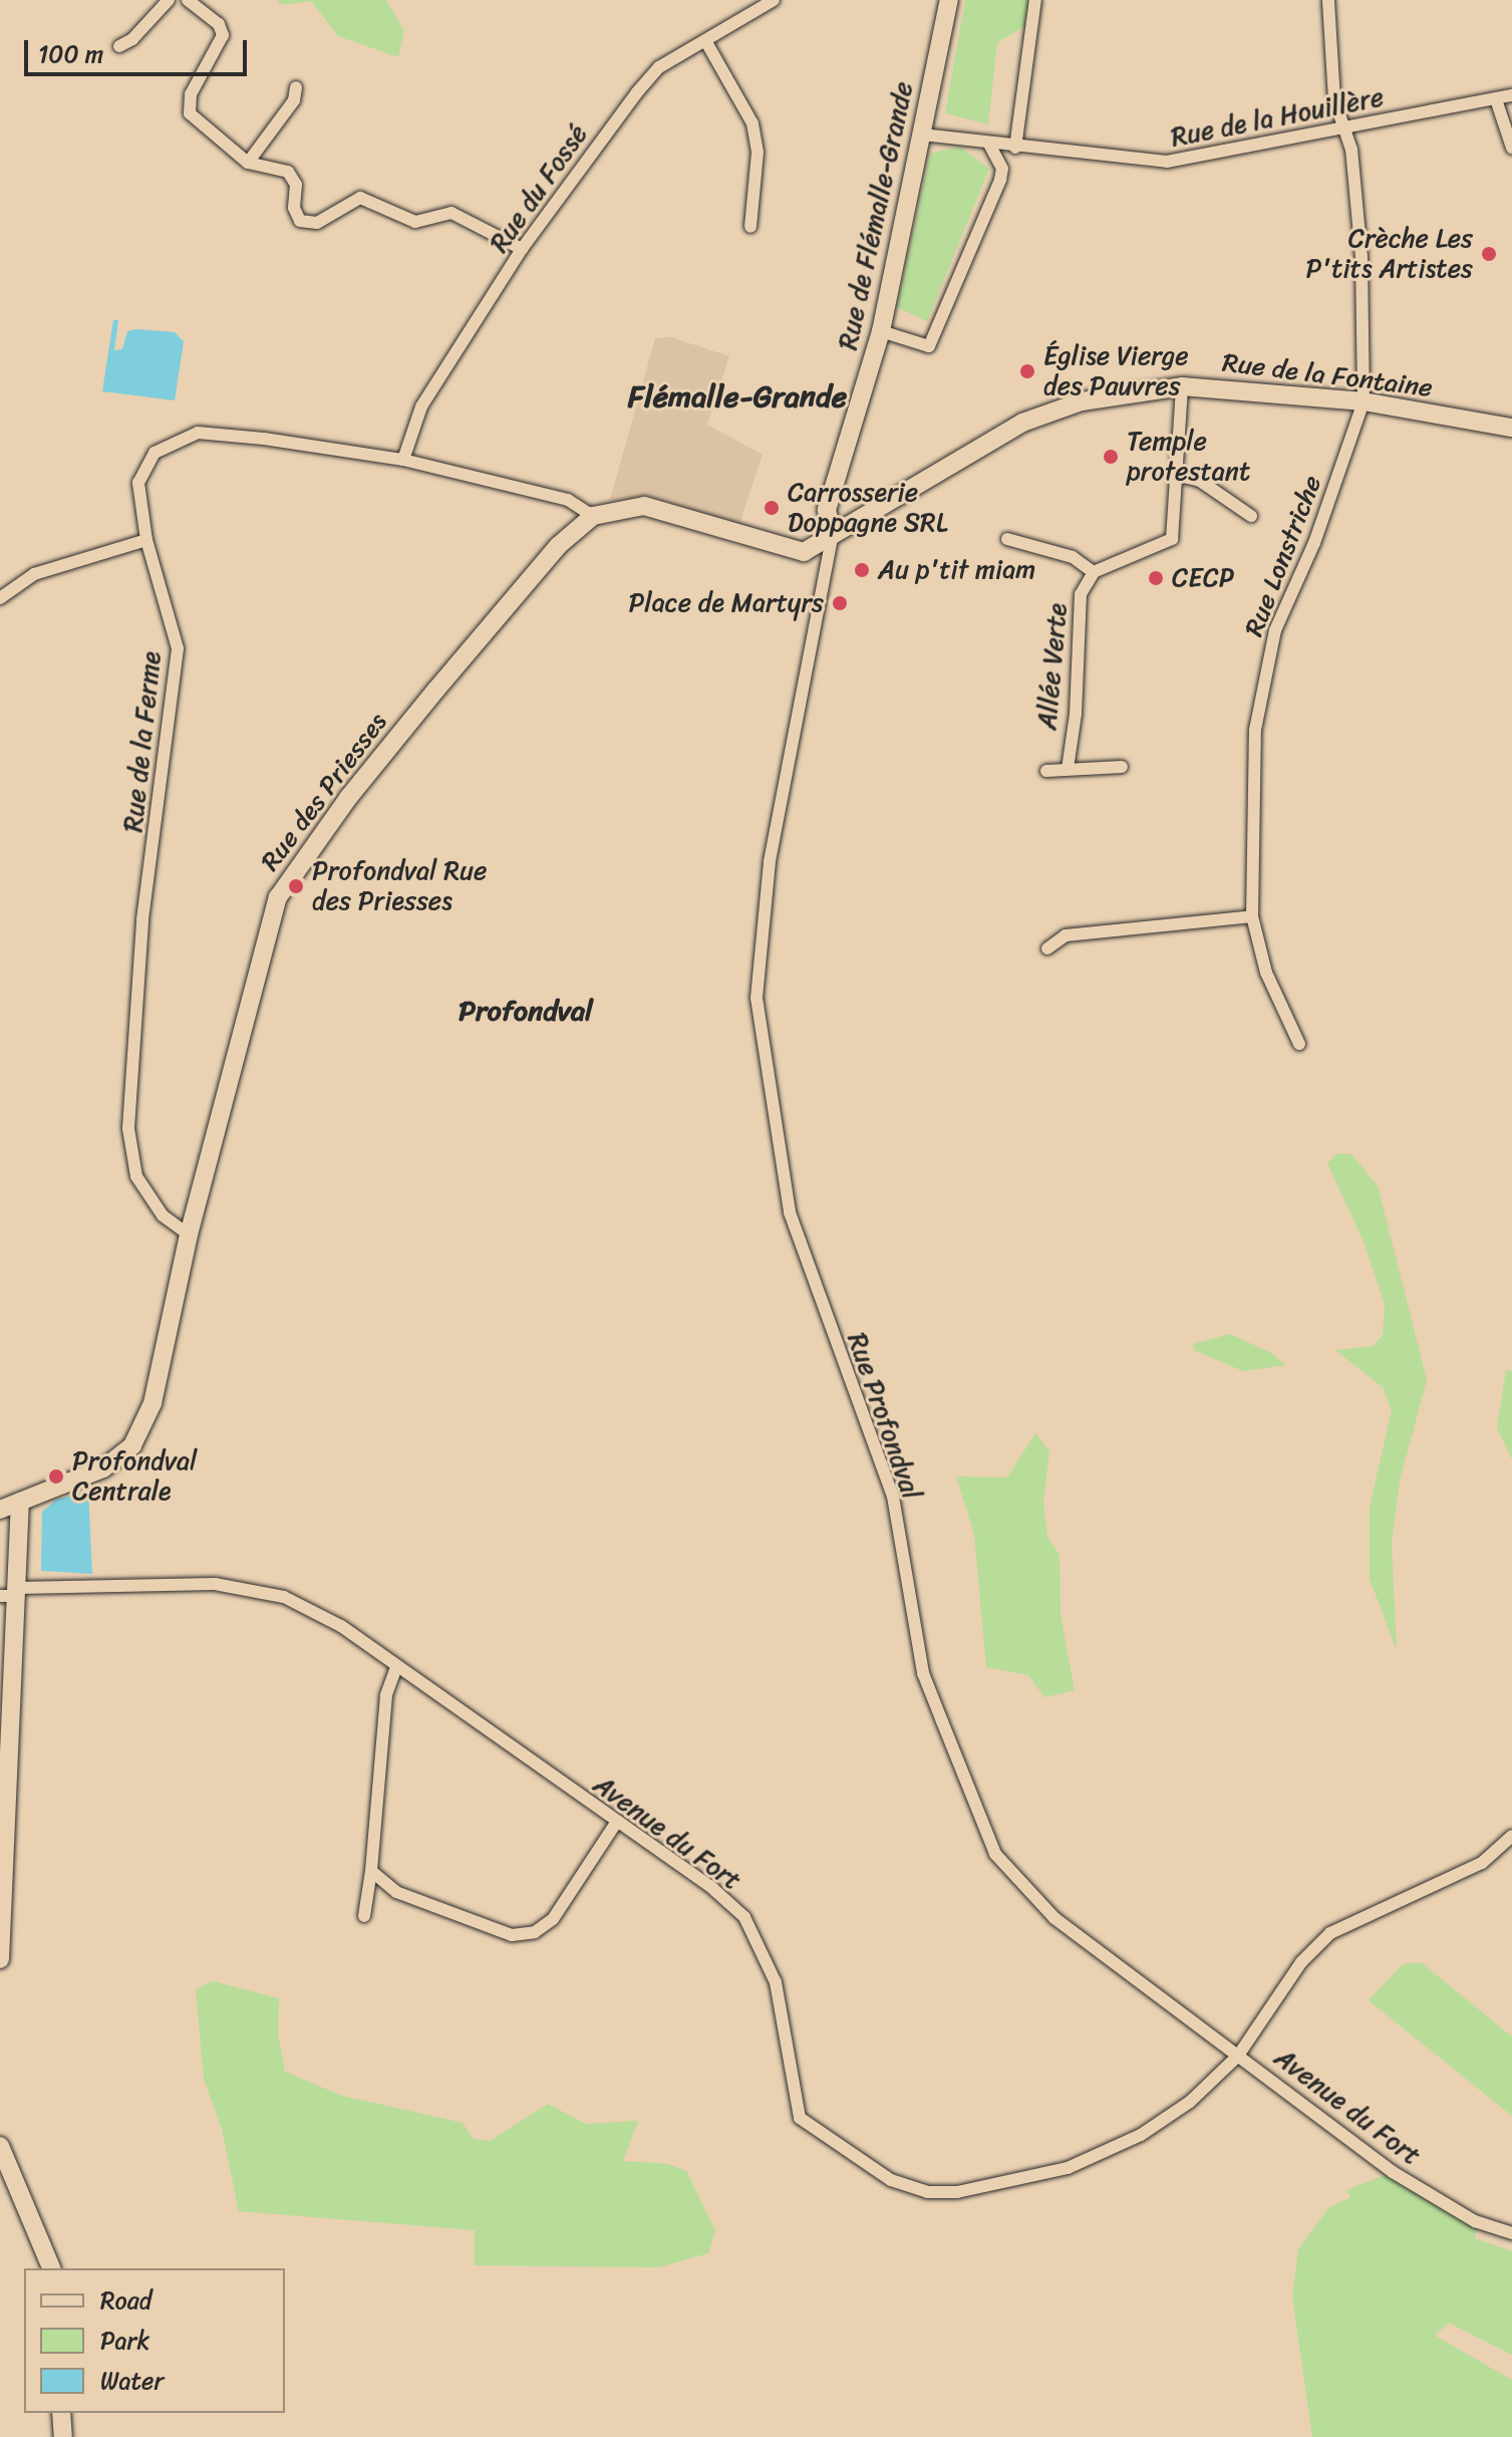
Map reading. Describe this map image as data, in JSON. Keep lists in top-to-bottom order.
{
  "streets": {
    "street": [
      "Rue de la Houillère",
      "Rue du Fossé",
      "Rue de Flémalle-Grande",
      "Rue de la Fontaine",
      "Rue Lonstriche",
      "Allée Verte",
      "Rue de la Ferme",
      "Rue des Priesses",
      "Rue Profondval",
      "Avenue du Fort"
    ]
  },
  "crossings": [
    ["Rue de la Houillère", "Rue de Flémalle-Grande"],
    ["Rue de la Houillère", "Rue Lonstriche"],
    ["Rue du Fossé", "Rue de la Ferme"],
    ["Rue de Flémalle-Grande", "Rue de la Fontaine"],
    ["Rue de Flémalle-Grande", "Rue des Priesses"],
    ["Rue de Flémalle-Grande", "Rue Profondval"],
    ["Rue de la Fontaine", "Rue Lonstriche"],
    ["Rue de la Fontaine", "Allée Verte"],
    ["Rue de la Fontaine", "Rue des Priesses"],
    ["Rue de la Fontaine", "Rue Profondval"],
    ["Rue de la Ferme", "Rue des Priesses"],
    ["Rue des Priesses", "Rue Profondval"],
    ["Rue Profondval", "Avenue du Fort"]
  ],
  "districts": ["Flémalle-Grande", "Profondval"],
  "places": [
    "Crèche Les P'tits Artistes",
    "Église Vierge des Pauvres",
    "Temple protestant",
    "Carrosserie Doppagne SRL",
    "Au p'tit miam",
    "CECP",
    "Place de Martyrs",
    "Profondval Rue des Priesses",
    "Profondval Centrale"
  ],
  "legend": ["Road", "Park", "Water"],
  "scale_bar": "100 m"
}
